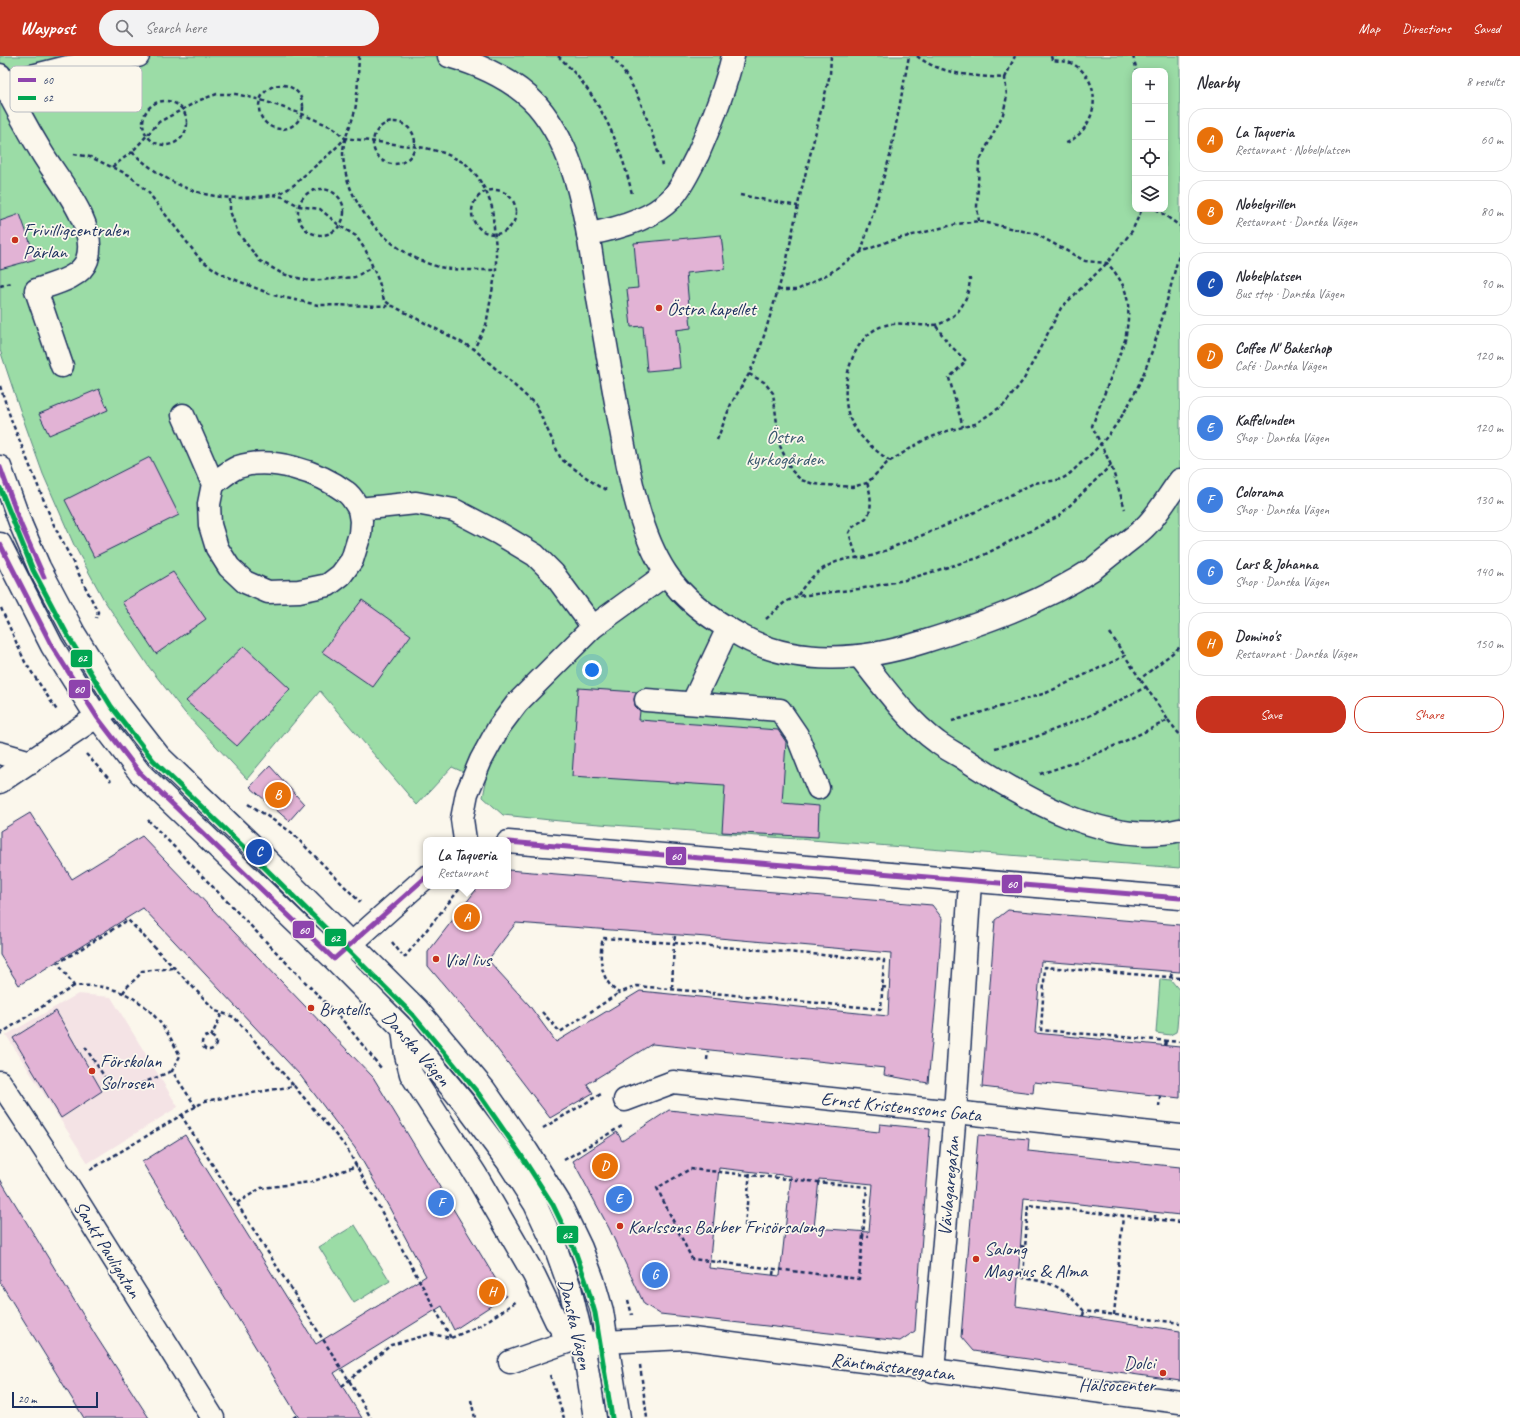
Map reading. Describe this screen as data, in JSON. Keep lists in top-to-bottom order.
{
  "streets": {
    "street": [
      "Danska Vägen",
      "Ernst Kristenssons Gata",
      "Vävlagaregatan",
      "Sankt Pauligatan",
      "Räntmästaregatan"
    ]
  },
  "crossings": [
    ["Danska Vägen", "Räntmästaregatan"],
    ["Ernst Kristenssons Gata", "Vävlagaregatan"],
    ["Vävlagaregatan", "Räntmästaregatan"]
  ],
  "parks": ["Östra kyrkogården"],
  "places": [
    "Frivilligcentralen Pärlan",
    "Östra kapellet",
    "Viol livs",
    "Bratells",
    "Förskolan Solrosen",
    "Karlssons Barber Frisörsalong",
    "Salong Magnus & Alma",
    "Dolci Hälsocenter"
  ],
  "lines": ["transit line 60", "transit line 62"],
  "legend": ["60", "62"],
  "scale_bar": "20 m",
  "page": {
    "header": "Waypost",
    "search": "Search here",
    "nav": ["Map", "Directions", "Saved"],
    "heading": ["Nearby", "8 results"],
    "map_buttons": ["+", "−"],
    "list": [
      {
        "mark": "A",
        "name": "La Taqueria",
        "note": "Restaurant · Nobelplatsen",
        "value": "60 m"
      },
      {
        "mark": "B",
        "name": "Nobelgrillen",
        "note": "Restaurant · Danska Vägen",
        "value": "80 m"
      },
      {
        "mark": "C",
        "name": "Nobelplatsen",
        "note": "Bus stop · Danska Vägen",
        "value": "90 m"
      },
      {
        "mark": "D",
        "name": "Coffee N' Bakeshop",
        "note": "Café · Danska Vägen",
        "value": "120 m"
      },
      {
        "mark": "E",
        "name": "Kaffelunden",
        "note": "Shop · Danska Vägen",
        "value": "120 m"
      },
      {
        "mark": "F",
        "name": "Colorama",
        "note": "Shop · Danska Vägen",
        "value": "130 m"
      },
      {
        "mark": "G",
        "name": "Lars & Johanna",
        "note": "Shop · Danska Vägen",
        "value": "140 m"
      },
      {
        "mark": "H",
        "name": "Domino's",
        "note": "Restaurant · Danska Vägen",
        "value": "150 m"
      }
    ],
    "buttons": ["Save", "Share"],
    "pins": [
      "B",
      "C",
      "A",
      "D",
      "E",
      "F",
      "G",
      "H"
    ],
    "popup": ["La Taqueria", "Restaurant"],
    "scale": "20 m"
  }
}
